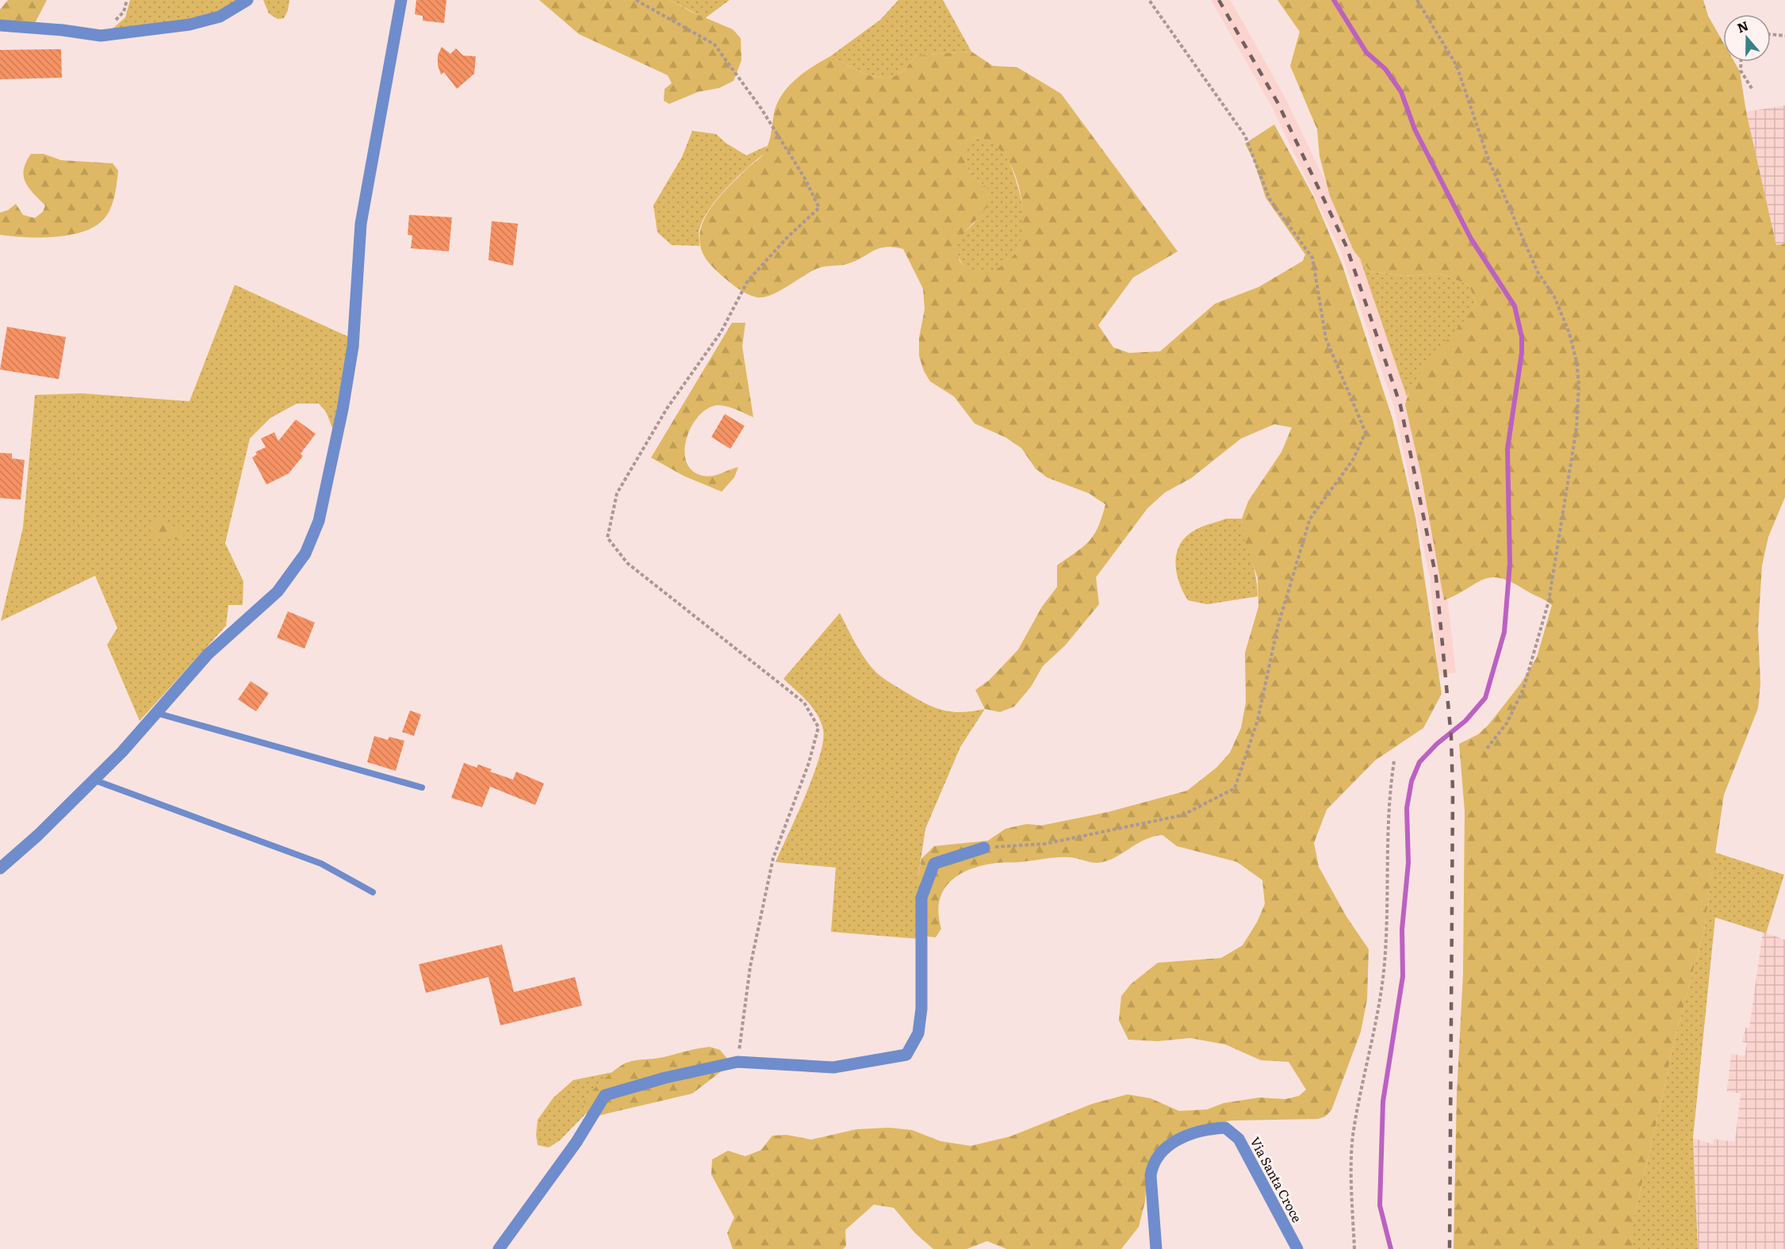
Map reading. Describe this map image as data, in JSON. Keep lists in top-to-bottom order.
{
  "streets": {
    "street": ["Via Santa Croce"]
  },
  "north": "top"
}
